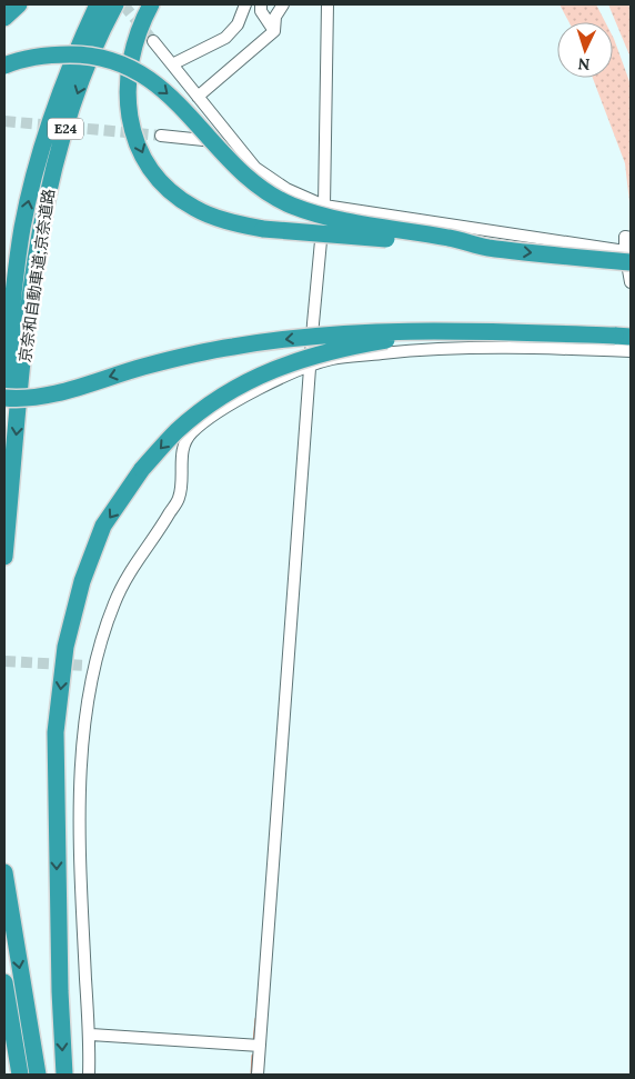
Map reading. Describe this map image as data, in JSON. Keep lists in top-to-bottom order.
{
  "streets": {
    "highway": ["E24", "京奈和自動車道;京奈道路"]
  },
  "north": "bottom"
}
